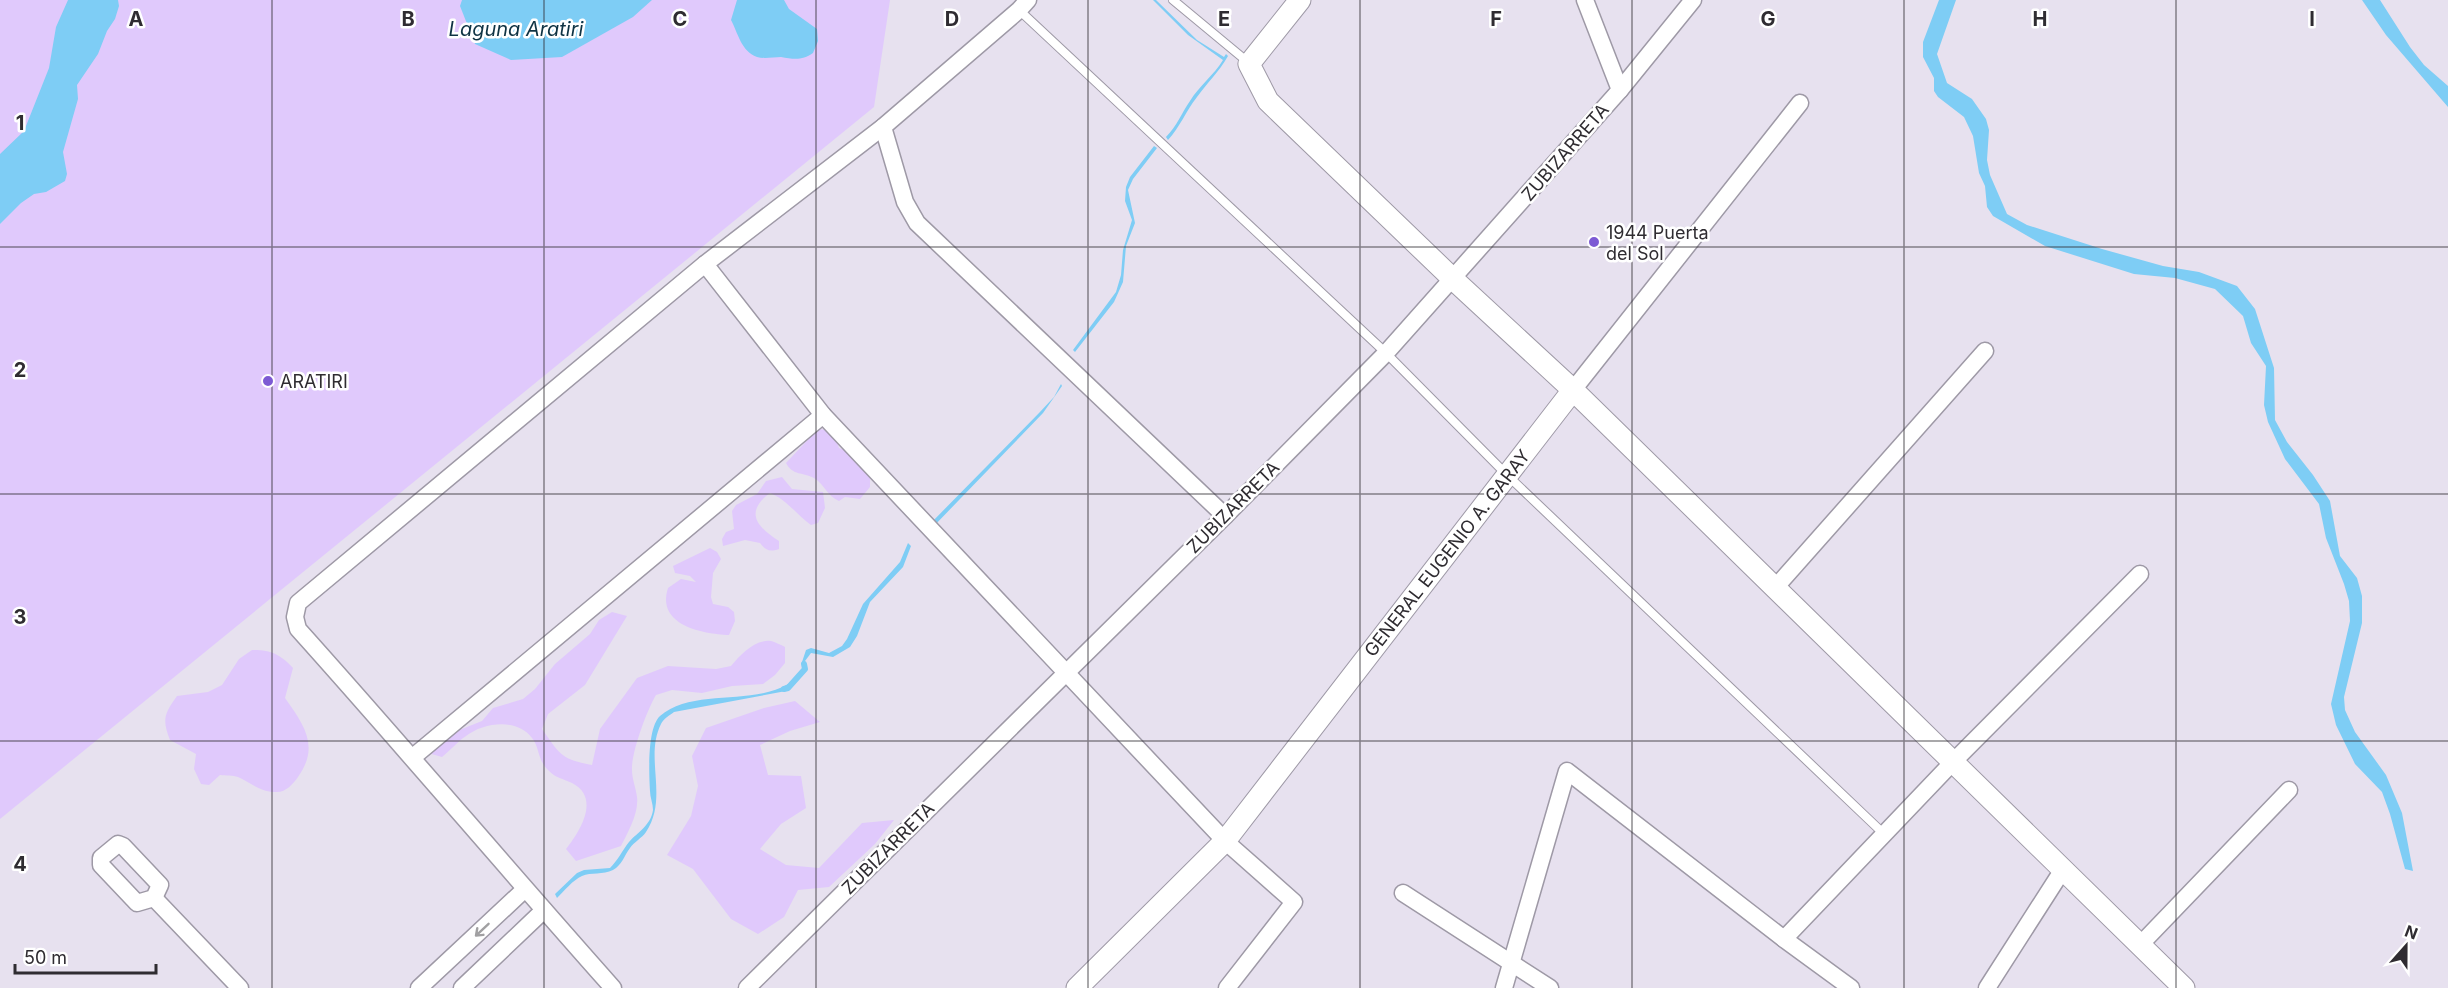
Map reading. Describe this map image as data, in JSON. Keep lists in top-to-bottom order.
{
  "streets": {
    "street": ["ZUBIZARRETA", "GENERAL EUGENIO A. GARAY"]
  },
  "water": ["Laguna Aratiri"],
  "places": ["1944 Puerta del Sol", "ARATIRI"],
  "scale_bar": "50 m",
  "north": "top",
  "grid": {
    "columns": [
      "A",
      "B",
      "C",
      "D",
      "E",
      "F",
      "G",
      "H",
      "I"
    ],
    "rows": [
      "1",
      "2",
      "3",
      "4"
    ]
  }
}
